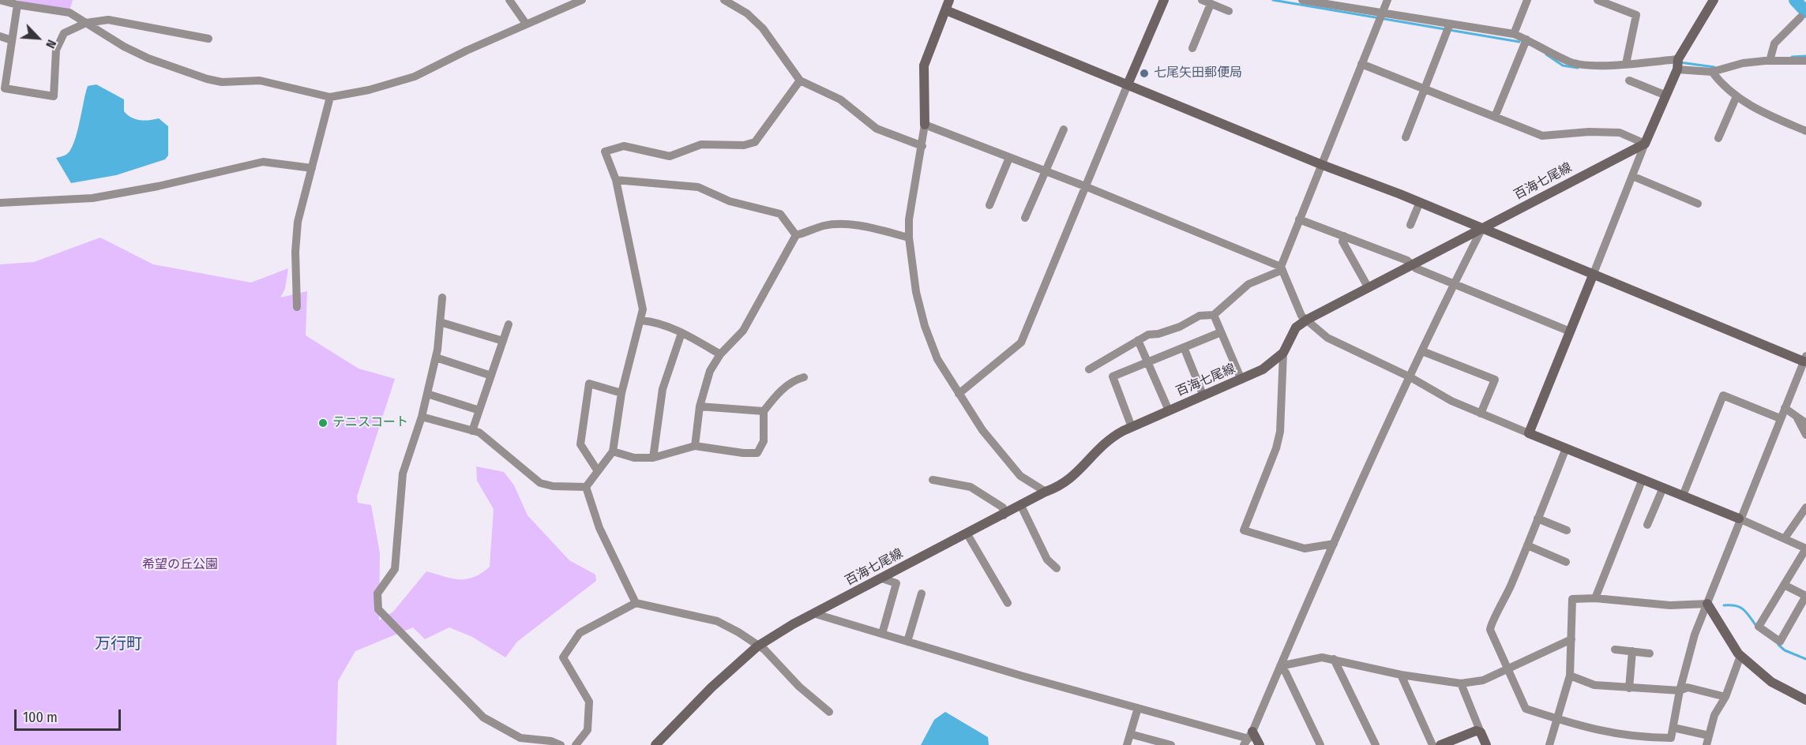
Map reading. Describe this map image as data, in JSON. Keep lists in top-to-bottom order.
{
  "streets": {
    "street": ["百海七尾線"]
  },
  "districts": ["万行町"],
  "parks": ["希望の丘公園"],
  "places": ["七尾矢田郵便局", "テニスコート"],
  "scale_bar": "100 m",
  "north": "bottom right"
}
